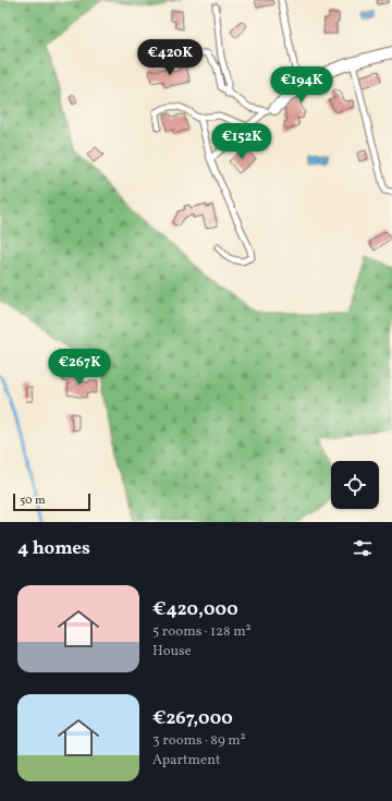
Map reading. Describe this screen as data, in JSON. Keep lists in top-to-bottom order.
{
  "scale_bar": "50 m",
  "page": {
    "price": [
      "€420K",
      "€194K",
      "€152K",
      "€267K"
    ],
    "scale": "50 m",
    "heading": "4 homes",
    "list": [
      {
        "name": "€420,000",
        "note": "5 rooms · 128 m² · House"
      },
      {
        "name": "€267,000",
        "note": "3 rooms · 89 m² · Apartment"
      }
    ]
  }
}
